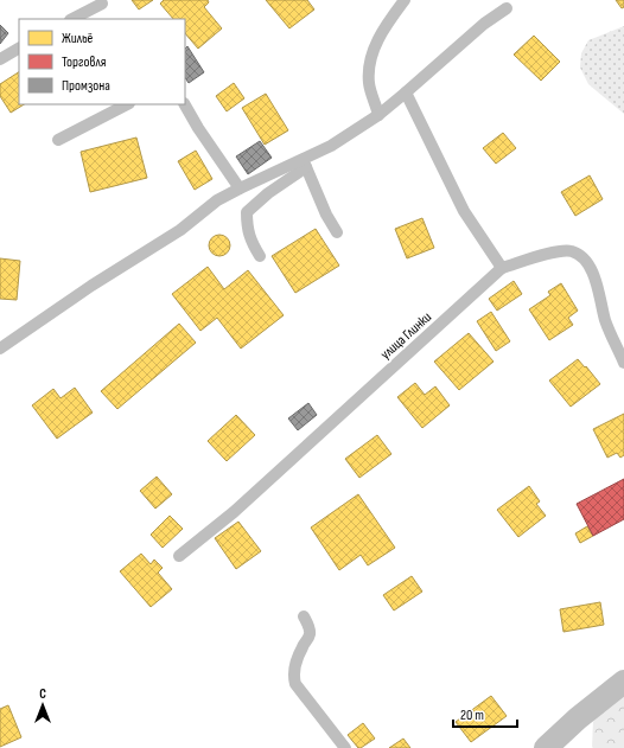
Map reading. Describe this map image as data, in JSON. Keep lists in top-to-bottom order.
{
  "streets": {
    "lane": ["улица Глинки"]
  },
  "legend": ["Жильё", "Торговля", "Промзона"],
  "scale_bar": "20 m",
  "north": "top"
}
